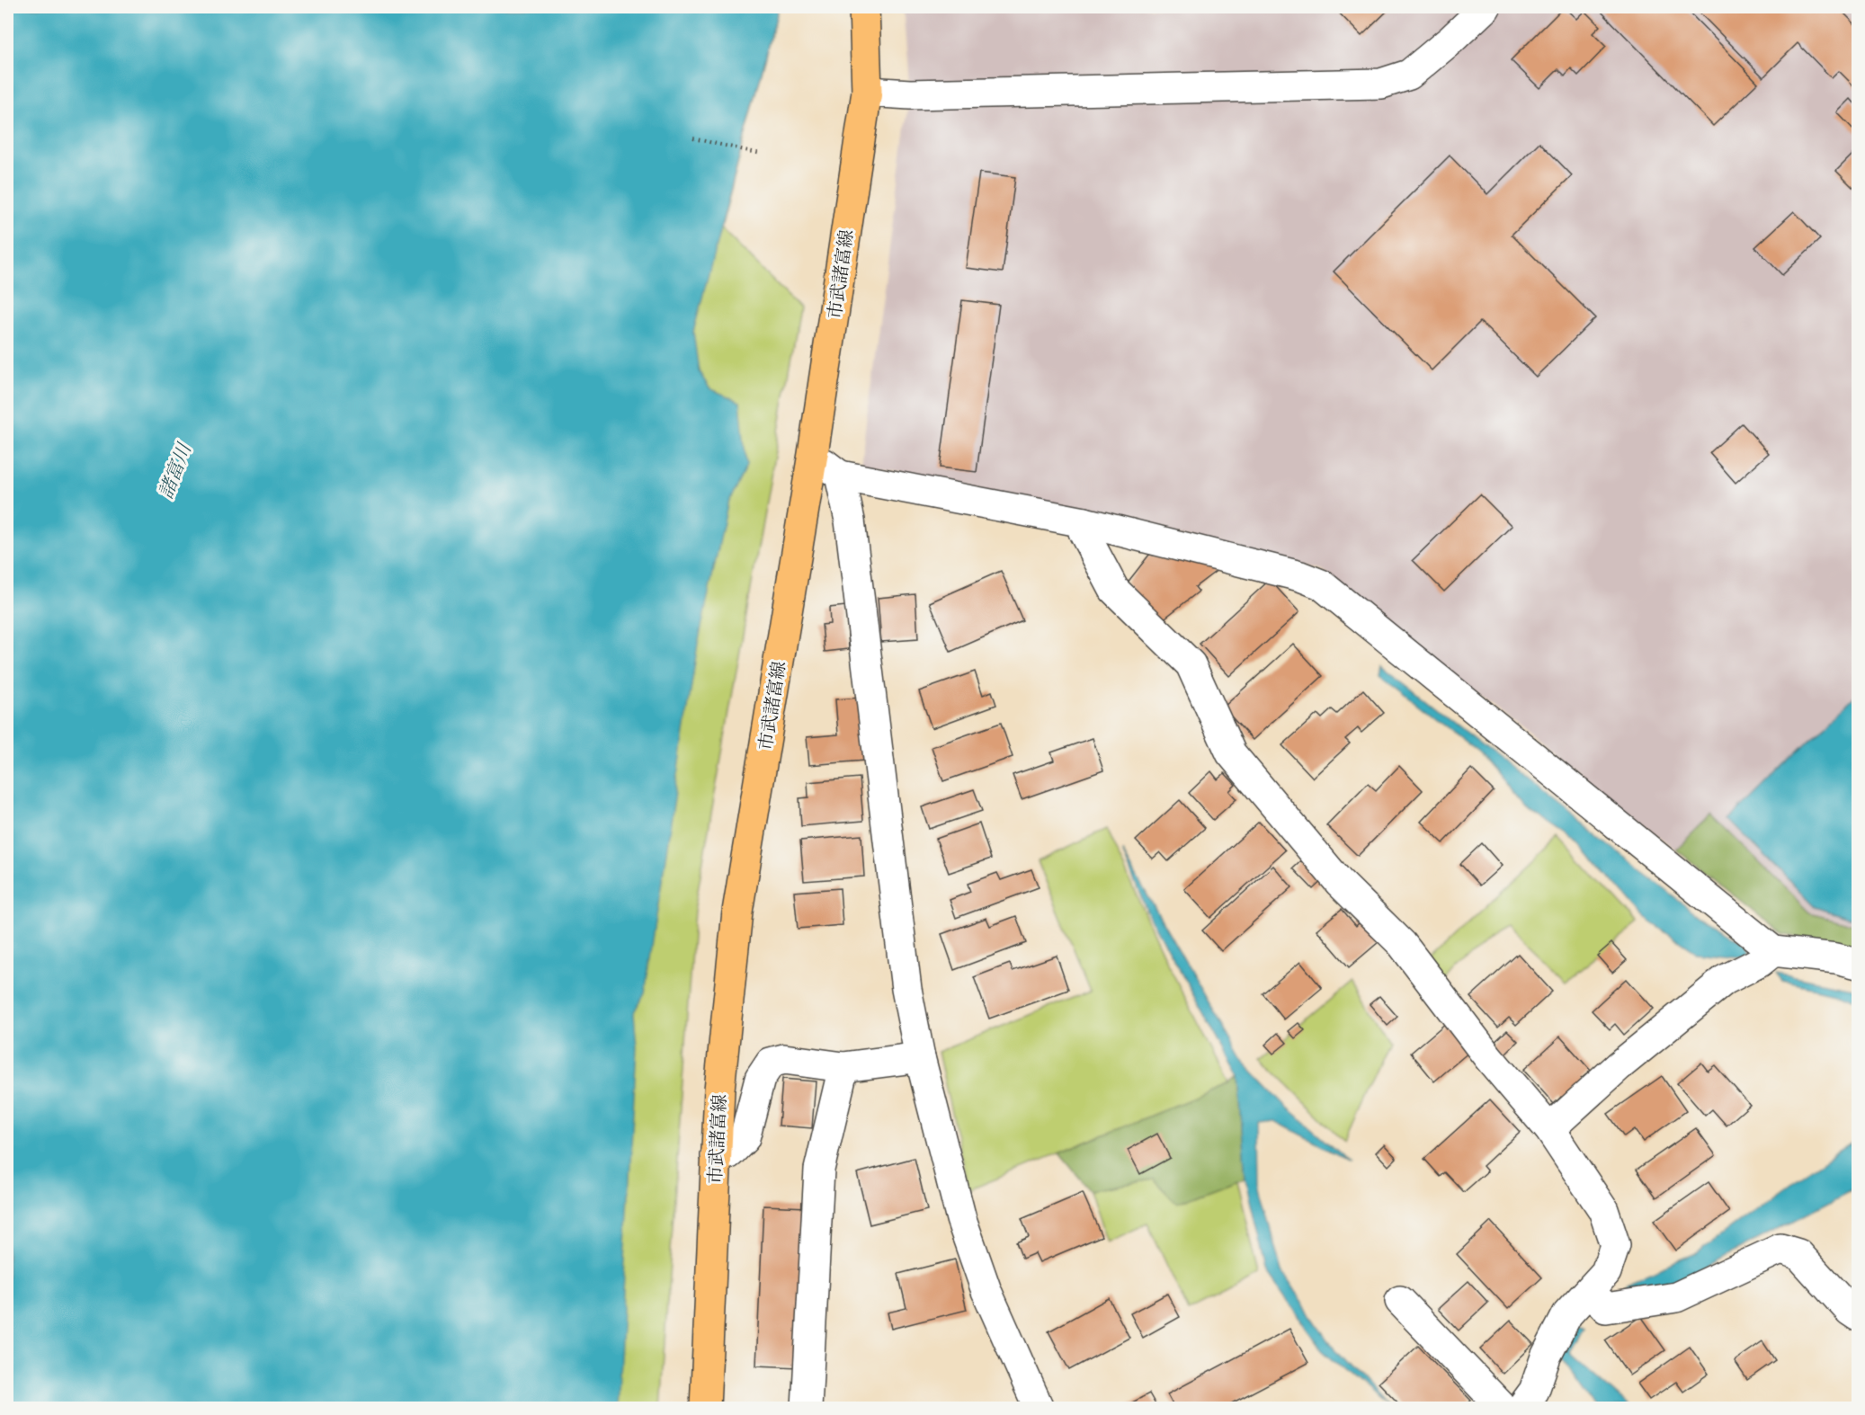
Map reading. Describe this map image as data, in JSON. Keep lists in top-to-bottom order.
{
  "streets": {
    "main road": ["市武諸富線"]
  },
  "water": ["諸富川"]
}
